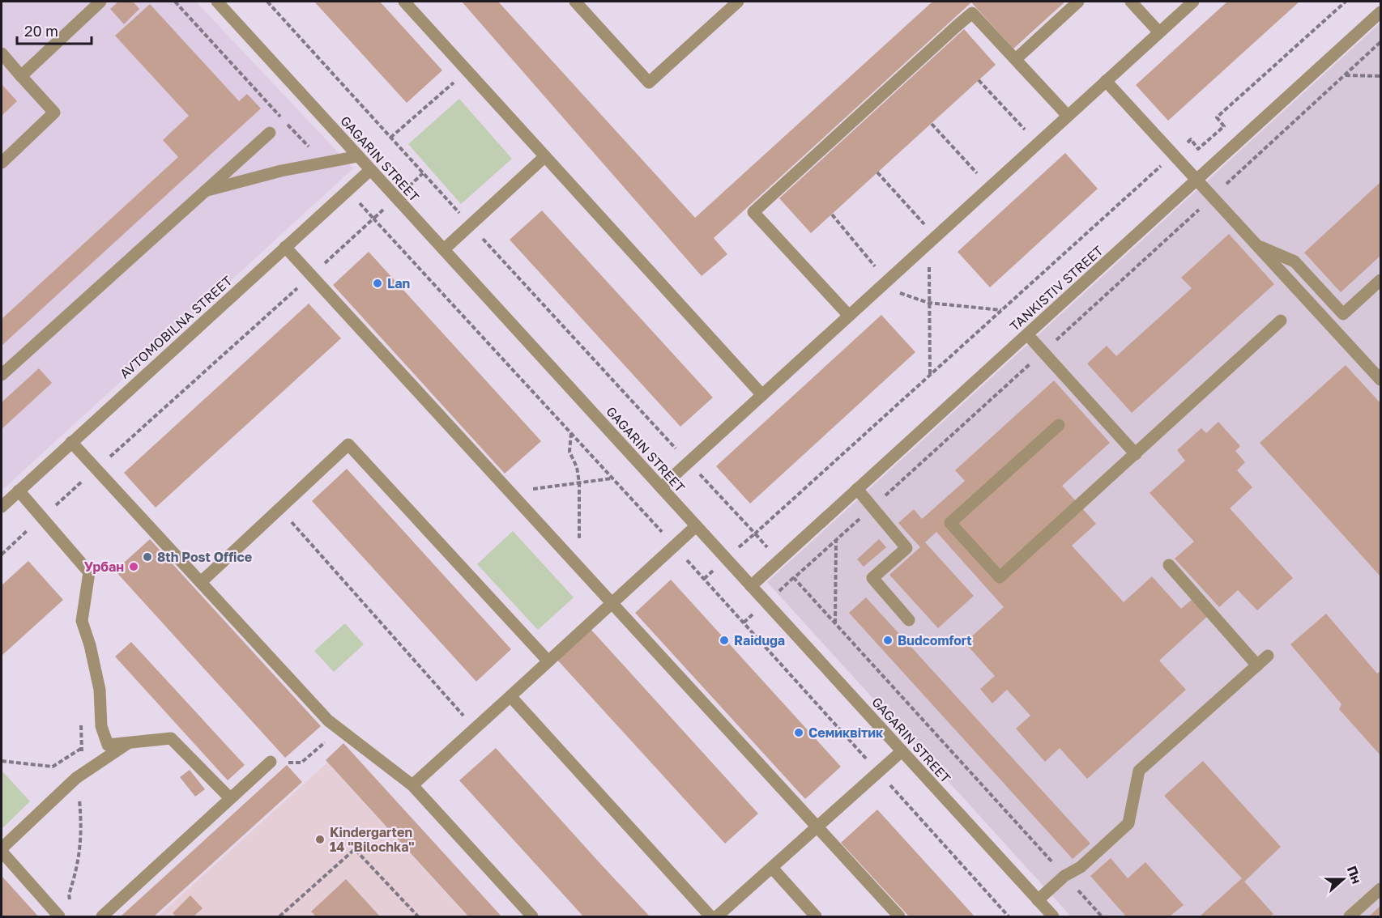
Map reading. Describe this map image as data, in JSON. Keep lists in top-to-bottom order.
{
  "streets": {
    "street": ["GAGARIN STREET", "TANKISTIV STREET", "AVTOMOBILNA STREET"]
  },
  "crossings": [
    ["GAGARIN STREET", "TANKISTIV STREET"],
    ["GAGARIN STREET", "AVTOMOBILNA STREET"]
  ],
  "places": [
    "Lan",
    "8th Post Office",
    "Урбан",
    "Raiduga",
    "Budcomfort",
    "Семиквітик",
    "Kindergarten 14 \"Bilochka\""
  ],
  "scale_bar": "20 m",
  "north": "right"
}
